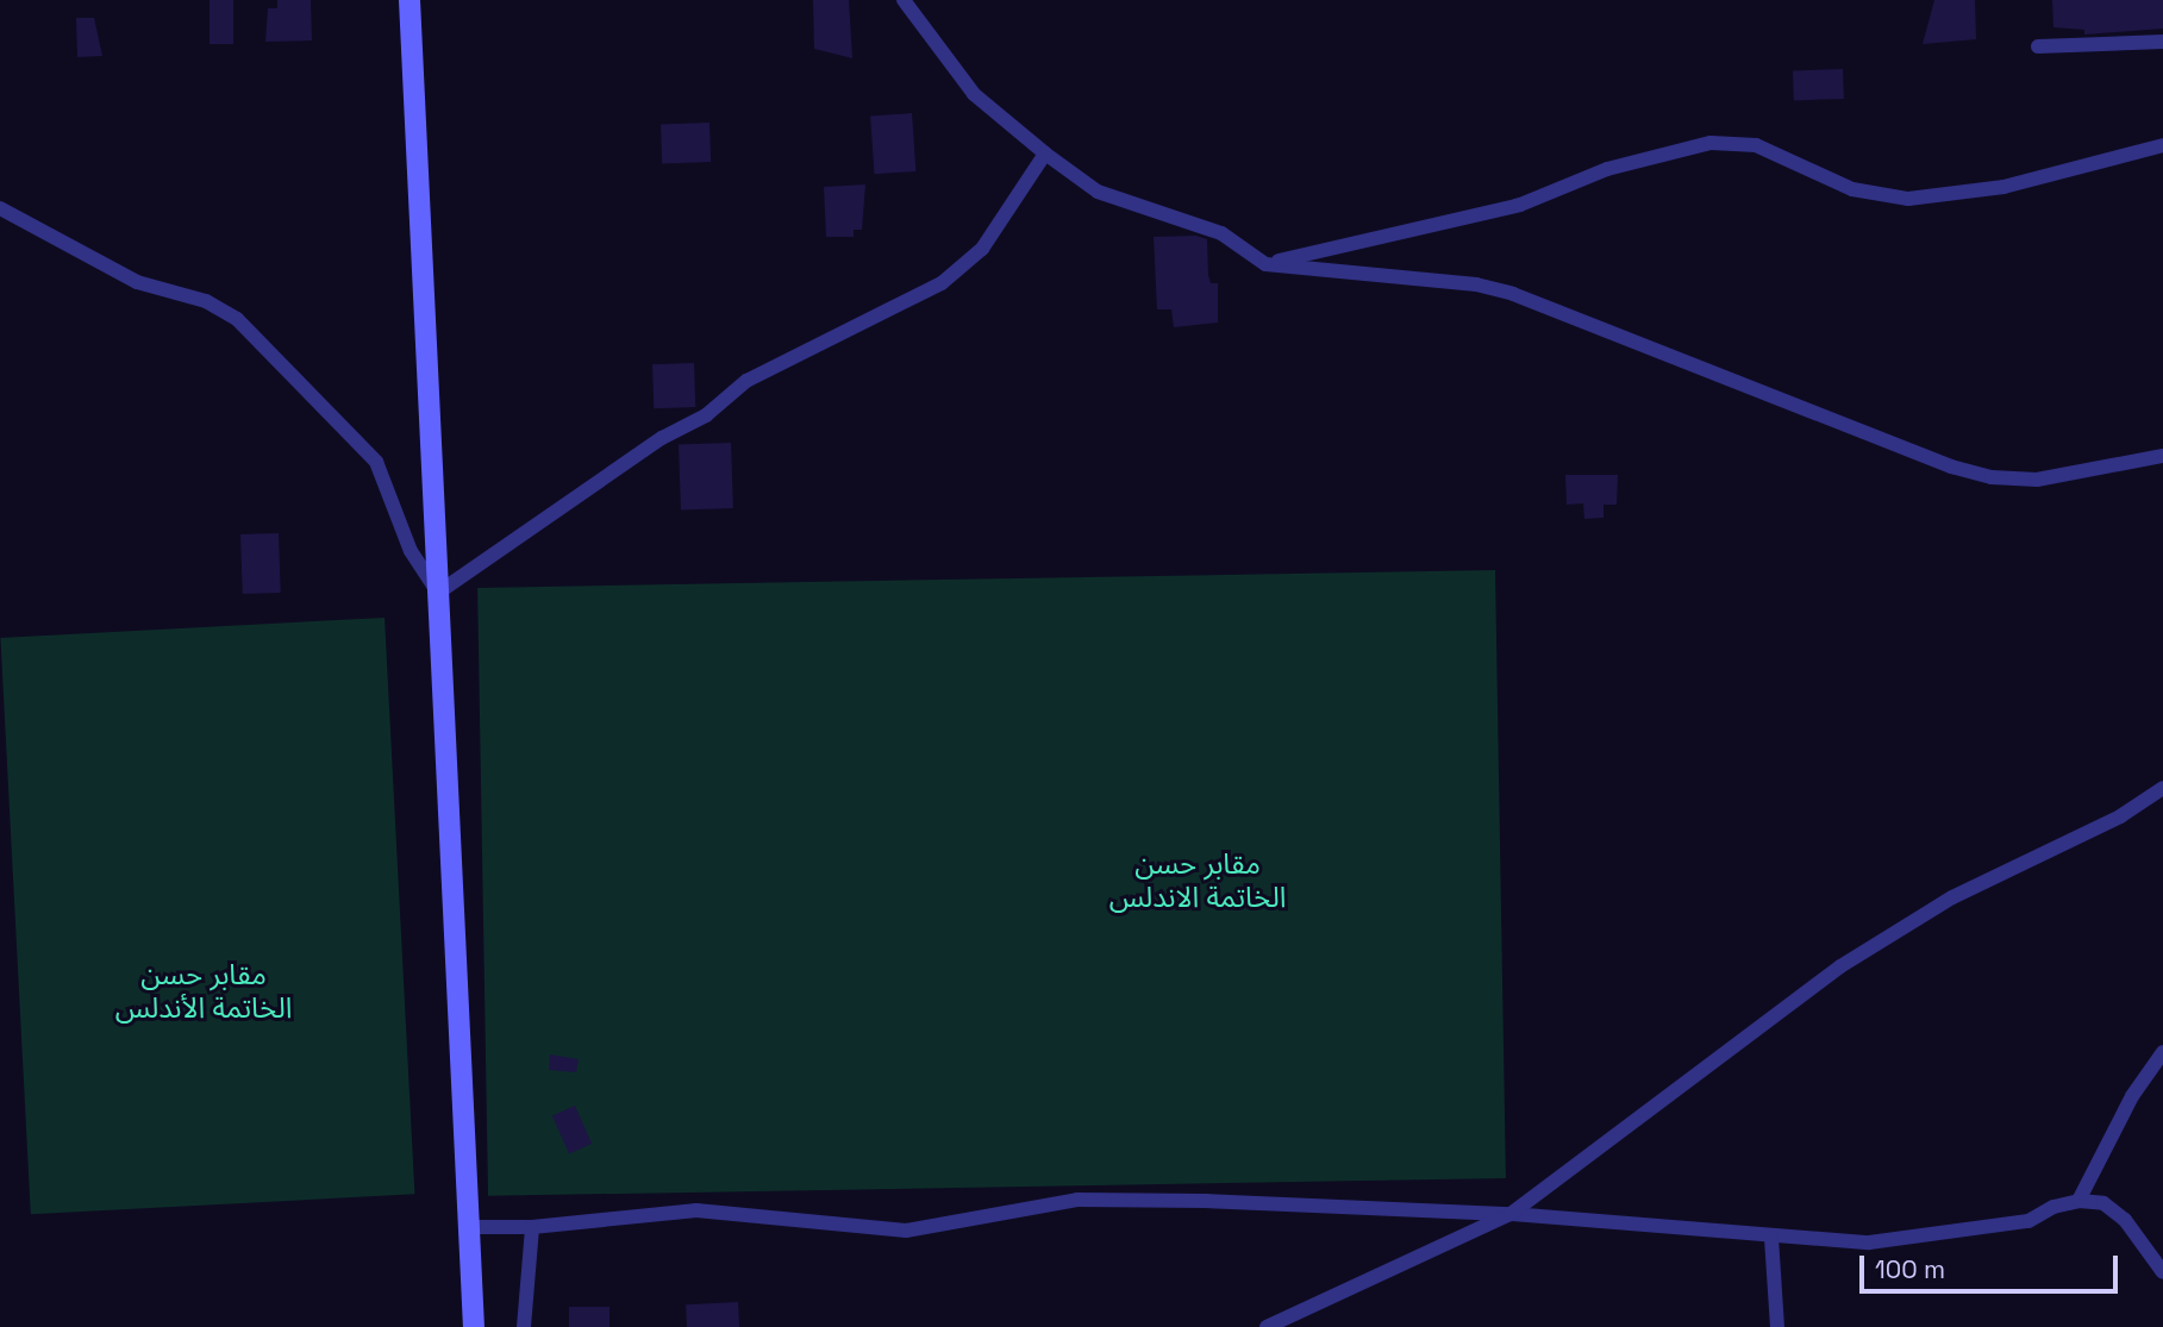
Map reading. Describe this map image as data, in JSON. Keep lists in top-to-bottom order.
{
  "parks": ["مقابر حسن الخاتمة الاندلس", "مقابر حسن الخاتمة الأندلس"],
  "scale_bar": "100 m"
}
